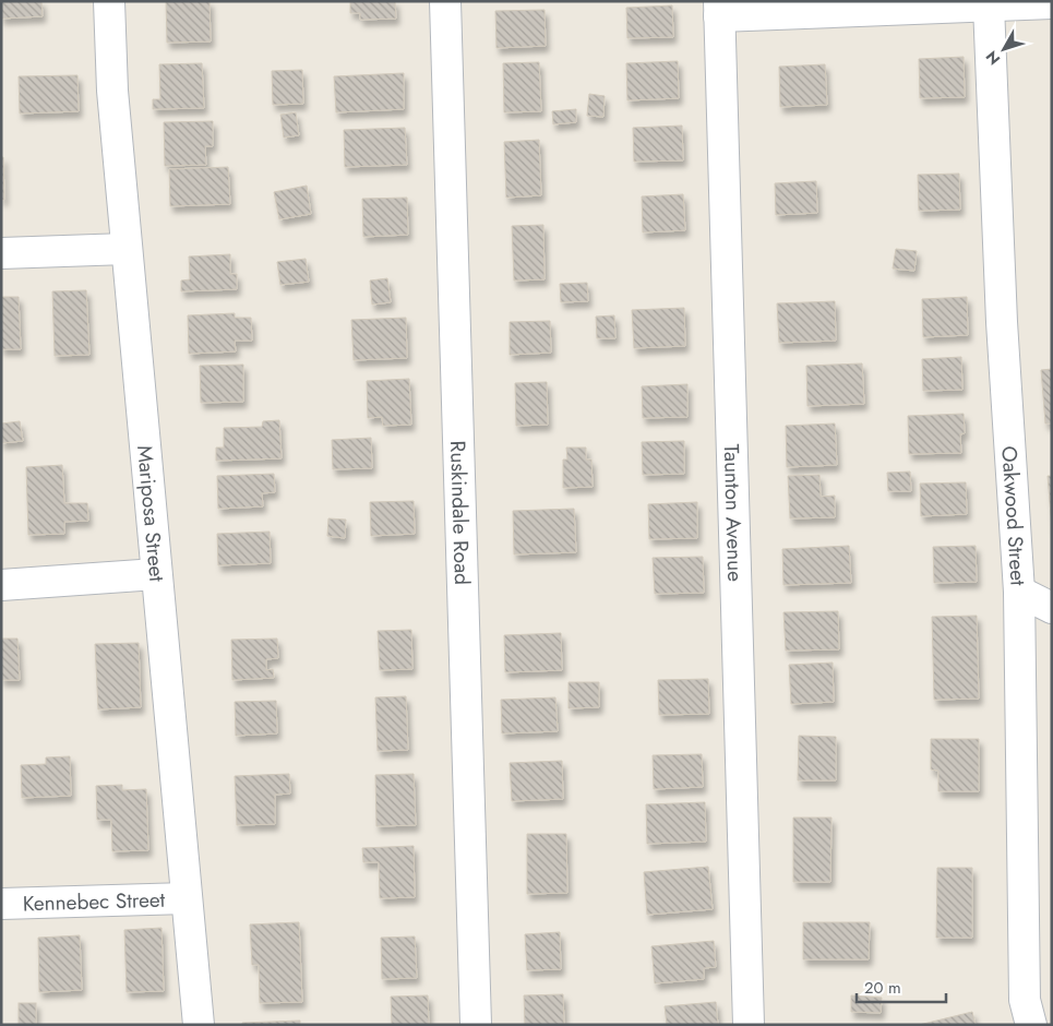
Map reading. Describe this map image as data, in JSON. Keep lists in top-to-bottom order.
{
  "streets": {
    "street": [
      "Mariposa Street",
      "Ruskindale Road",
      "Taunton Avenue",
      "Oakwood Street",
      "Kennebec Street"
    ]
  },
  "crossings": [
    ["Mariposa Street", "Kennebec Street"]
  ],
  "scale_bar": "20 m",
  "north": "bottom left"
}
